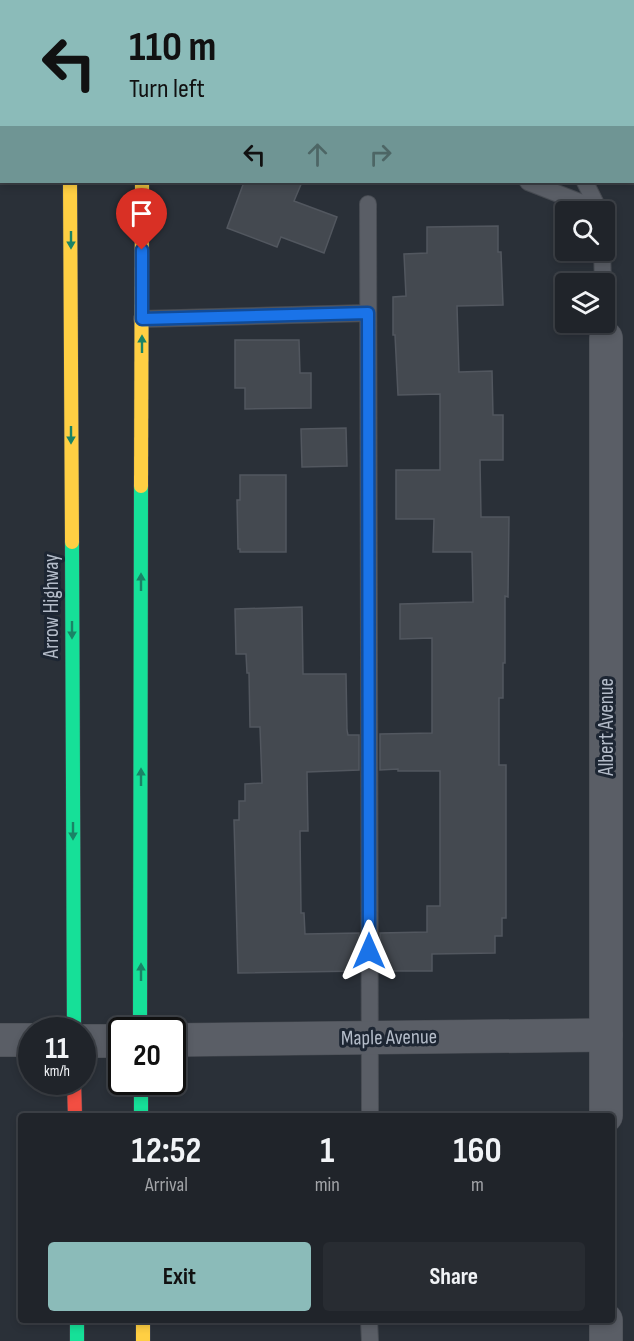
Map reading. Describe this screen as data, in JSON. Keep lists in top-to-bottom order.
{
  "streets": {
    "main road": ["Arrow Highway"],
    "street": ["Albert Avenue", "Maple Avenue"]
  },
  "crossings": [
    ["Albert Avenue", "Maple Avenue"]
  ],
  "page": {
    "turn": ["110 m", "Turn left"],
    "speed": "11 km/h",
    "limit": "20",
    "eta": [
      "12:52",
      "Arrival",
      "1",
      "min",
      "160",
      "m"
    ],
    "buttons": ["Exit", "Share"]
  }
}
